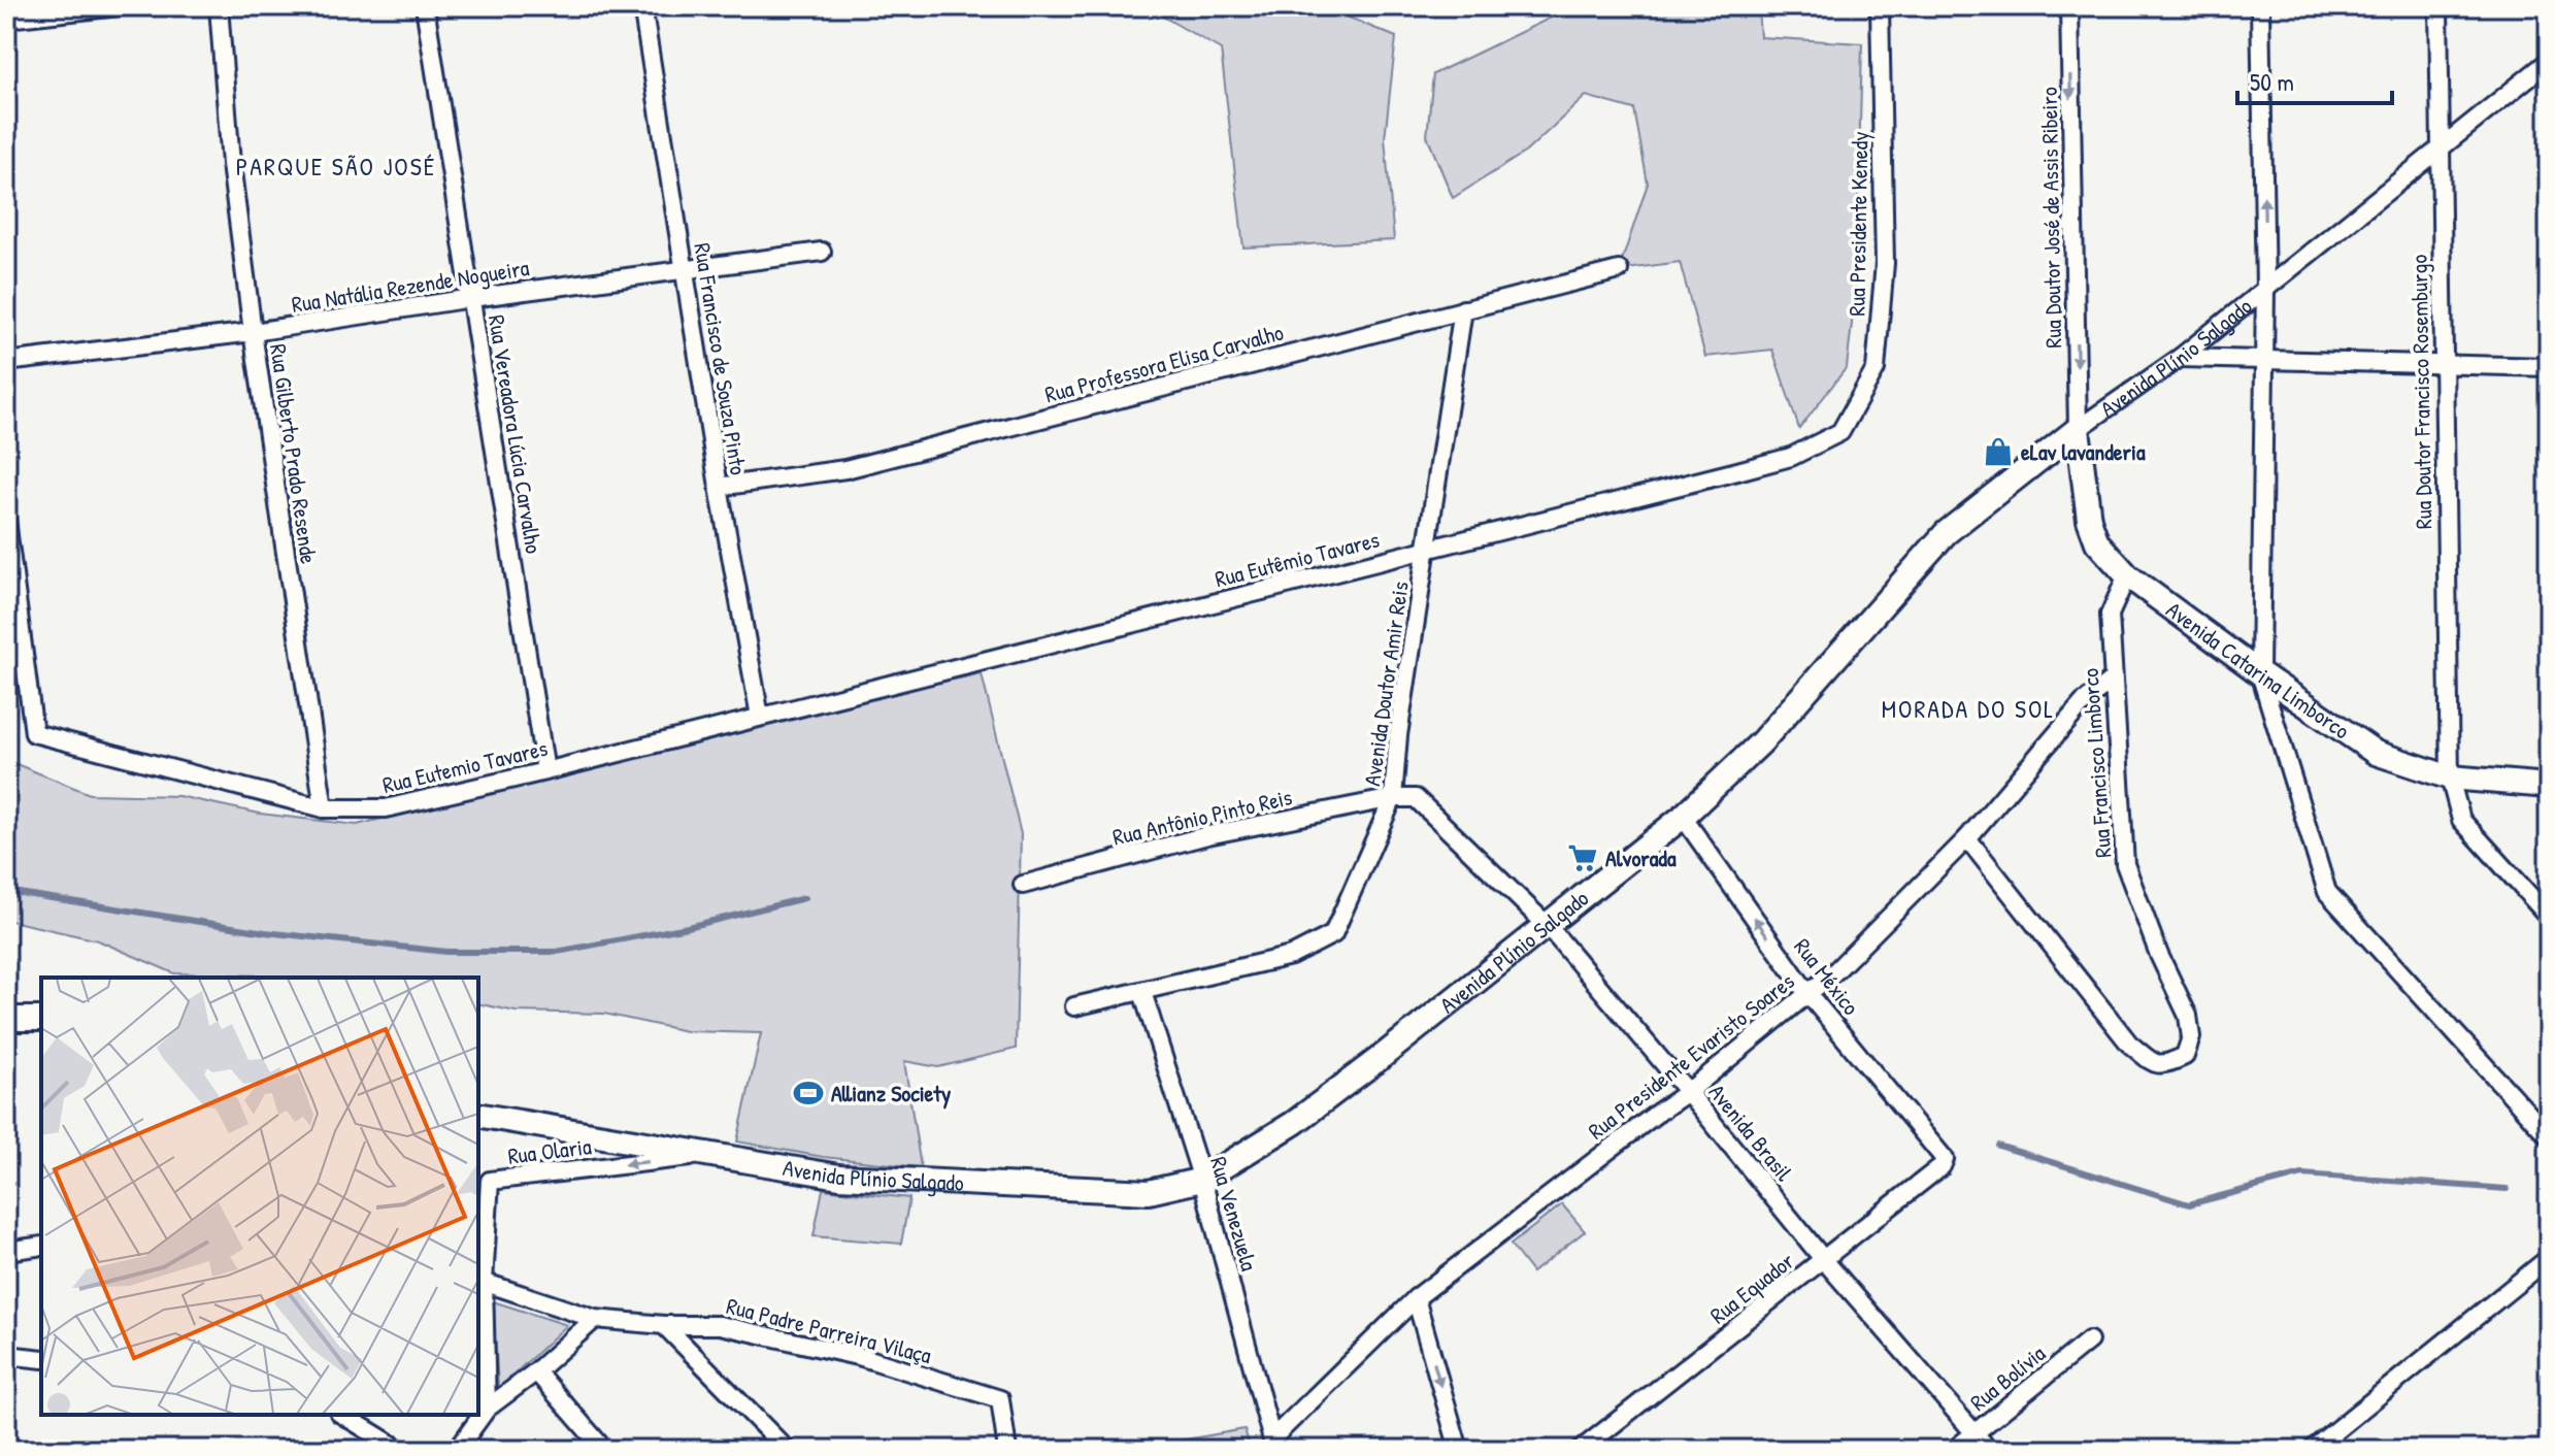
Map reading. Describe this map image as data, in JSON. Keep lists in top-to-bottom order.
{
  "streets": {
    "street": [
      "Rua Doutor José de Assis Ribeiro",
      "Rua Presidente Kenedy",
      "Rua Natália Rezende Nogueira",
      "Avenida Plínio Salgado",
      "Rua Francisco de Souza Pinto",
      "Rua Professora Elisa Carvalho",
      "Rua Doutor Francisco Rosemburgo",
      "Rua Vereadora Lúcia Carvalho",
      "Rua Gilberto Prado Resende",
      "Rua Eutêmio Tavares",
      "Avenida Catarina Limborco",
      "Avenida Doutor Amir Reis",
      "Rua Francisco Limborco",
      "Rua Eutemio Tavares",
      "Rua Antônio Pinto Reis",
      "Rua México",
      "Rua Presidente Evaristo Soares",
      "Avenida Brasil",
      "Rua Olaria",
      "Rua Venezuela",
      "Rua Equador",
      "Rua Padre Parreira Vilaça",
      "Rua Bolívia"
    ]
  },
  "crossings": [
    ["Rua Doutor José de Assis Ribeiro", "Avenida Plínio Salgado"],
    ["Rua Doutor José de Assis Ribeiro", "Avenida Catarina Limborco"],
    ["Rua Presidente Kenedy", "Rua Eutêmio Tavares"],
    ["Rua Natália Rezende Nogueira", "Rua Francisco de Souza Pinto"],
    ["Rua Natália Rezende Nogueira", "Rua Vereadora Lúcia Carvalho"],
    ["Rua Natália Rezende Nogueira", "Rua Gilberto Prado Resende"],
    ["Avenida Plínio Salgado", "Rua Doutor Francisco Rosemburgo"],
    ["Avenida Plínio Salgado", "Avenida Catarina Limborco"],
    ["Avenida Plínio Salgado", "Rua México"],
    ["Avenida Plínio Salgado", "Avenida Brasil"],
    ["Avenida Plínio Salgado", "Rua Olaria"],
    ["Avenida Plínio Salgado", "Rua Venezuela"],
    ["Rua Francisco de Souza Pinto", "Rua Professora Elisa Carvalho"],
    ["Rua Francisco de Souza Pinto", "Rua Eutêmio Tavares"],
    ["Rua Francisco de Souza Pinto", "Rua Eutemio Tavares"],
    ["Rua Professora Elisa Carvalho", "Avenida Doutor Amir Reis"],
    ["Rua Doutor Francisco Rosemburgo", "Avenida Catarina Limborco"],
    ["Rua Vereadora Lúcia Carvalho", "Rua Eutemio Tavares"],
    ["Rua Gilberto Prado Resende", "Rua Eutemio Tavares"],
    ["Rua Eutêmio Tavares", "Avenida Doutor Amir Reis"],
    ["Rua Eutêmio Tavares", "Rua Eutemio Tavares"],
    ["Avenida Catarina Limborco", "Rua Francisco Limborco"],
    ["Avenida Doutor Amir Reis", "Rua Antônio Pinto Reis"],
    ["Avenida Doutor Amir Reis", "Avenida Brasil"],
    ["Avenida Doutor Amir Reis", "Rua Venezuela"],
    ["Rua Francisco Limborco", "Rua Presidente Evaristo Soares"],
    ["Rua Antônio Pinto Reis", "Avenida Brasil"],
    ["Rua México", "Rua Presidente Evaristo Soares"],
    ["Rua México", "Rua Equador"],
    ["Rua Presidente Evaristo Soares", "Avenida Brasil"],
    ["Rua Presidente Evaristo Soares", "Rua Venezuela"],
    ["Avenida Brasil", "Rua Equador"],
    ["Avenida Brasil", "Rua Bolívia"],
    ["Rua Olaria", "Rua Padre Parreira Vilaça"]
  ],
  "one_way": ["Rua Doutor José de Assis Ribeiro", "Rua México", "Rua Olaria"],
  "districts": ["PARQUE SÃO JOSÉ", "MORADA DO SOL"],
  "places": {
    "shop": ["eLav lavanderia"],
    "supermarket": ["Alvorada"],
    "sports": ["Allianz Society"]
  },
  "scale_bar": "50 m"
}
